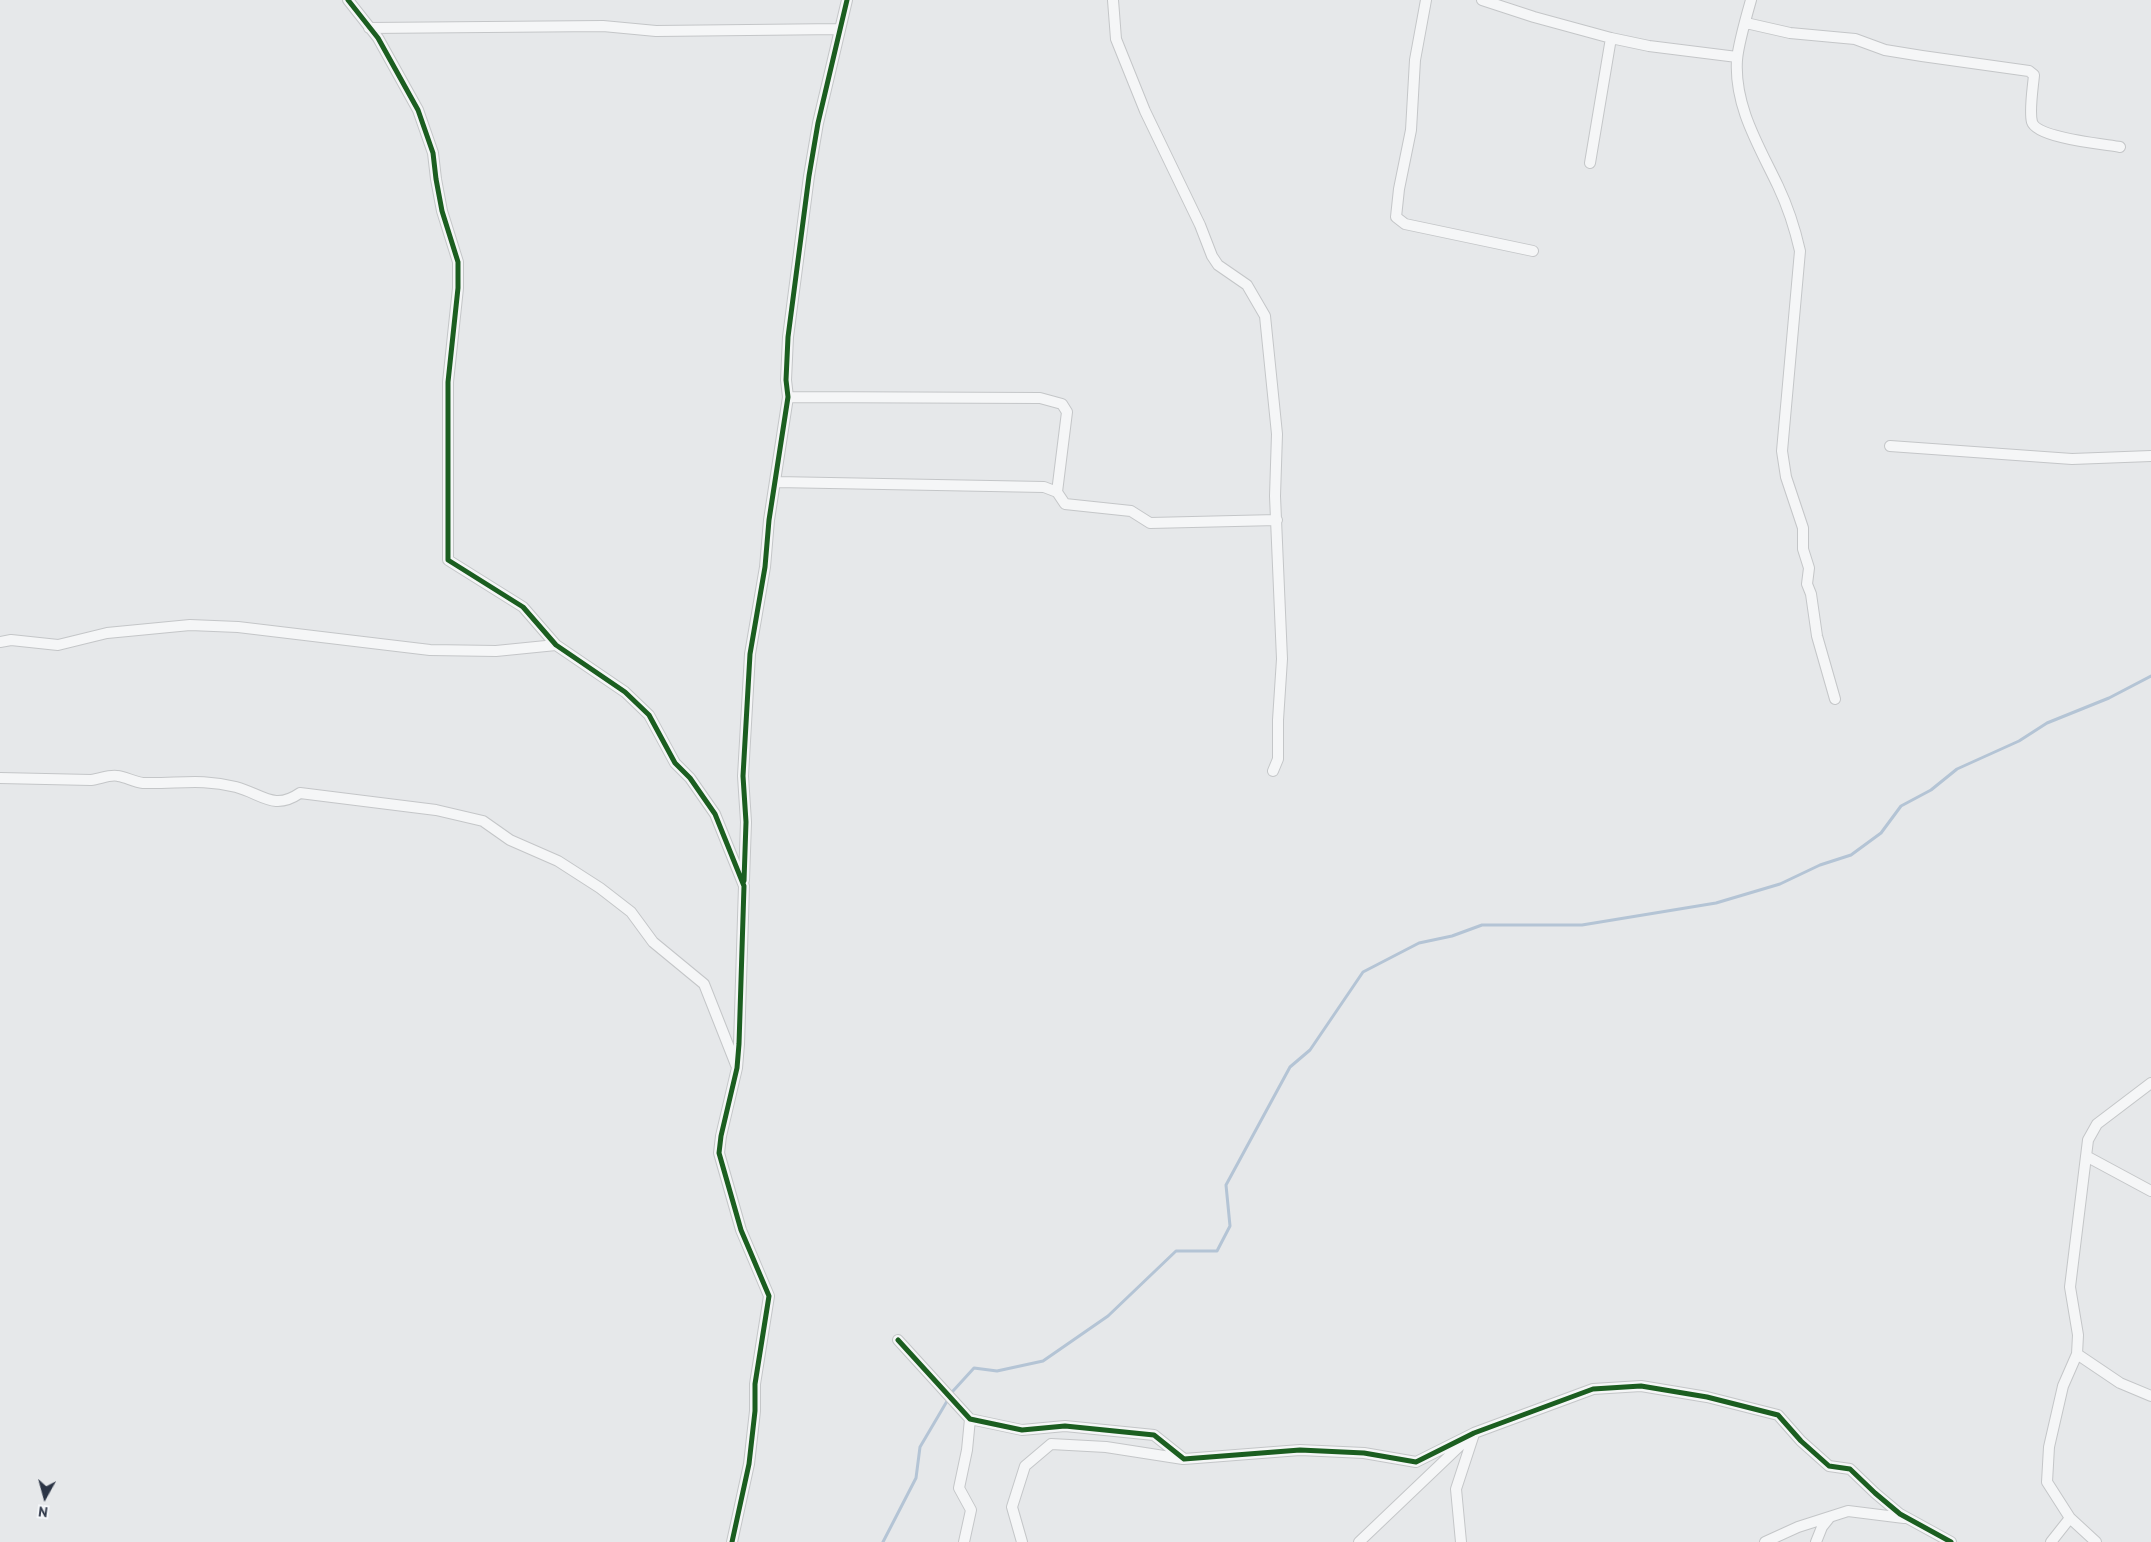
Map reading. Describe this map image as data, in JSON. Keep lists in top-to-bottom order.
{
  "north": "bottom"
}
